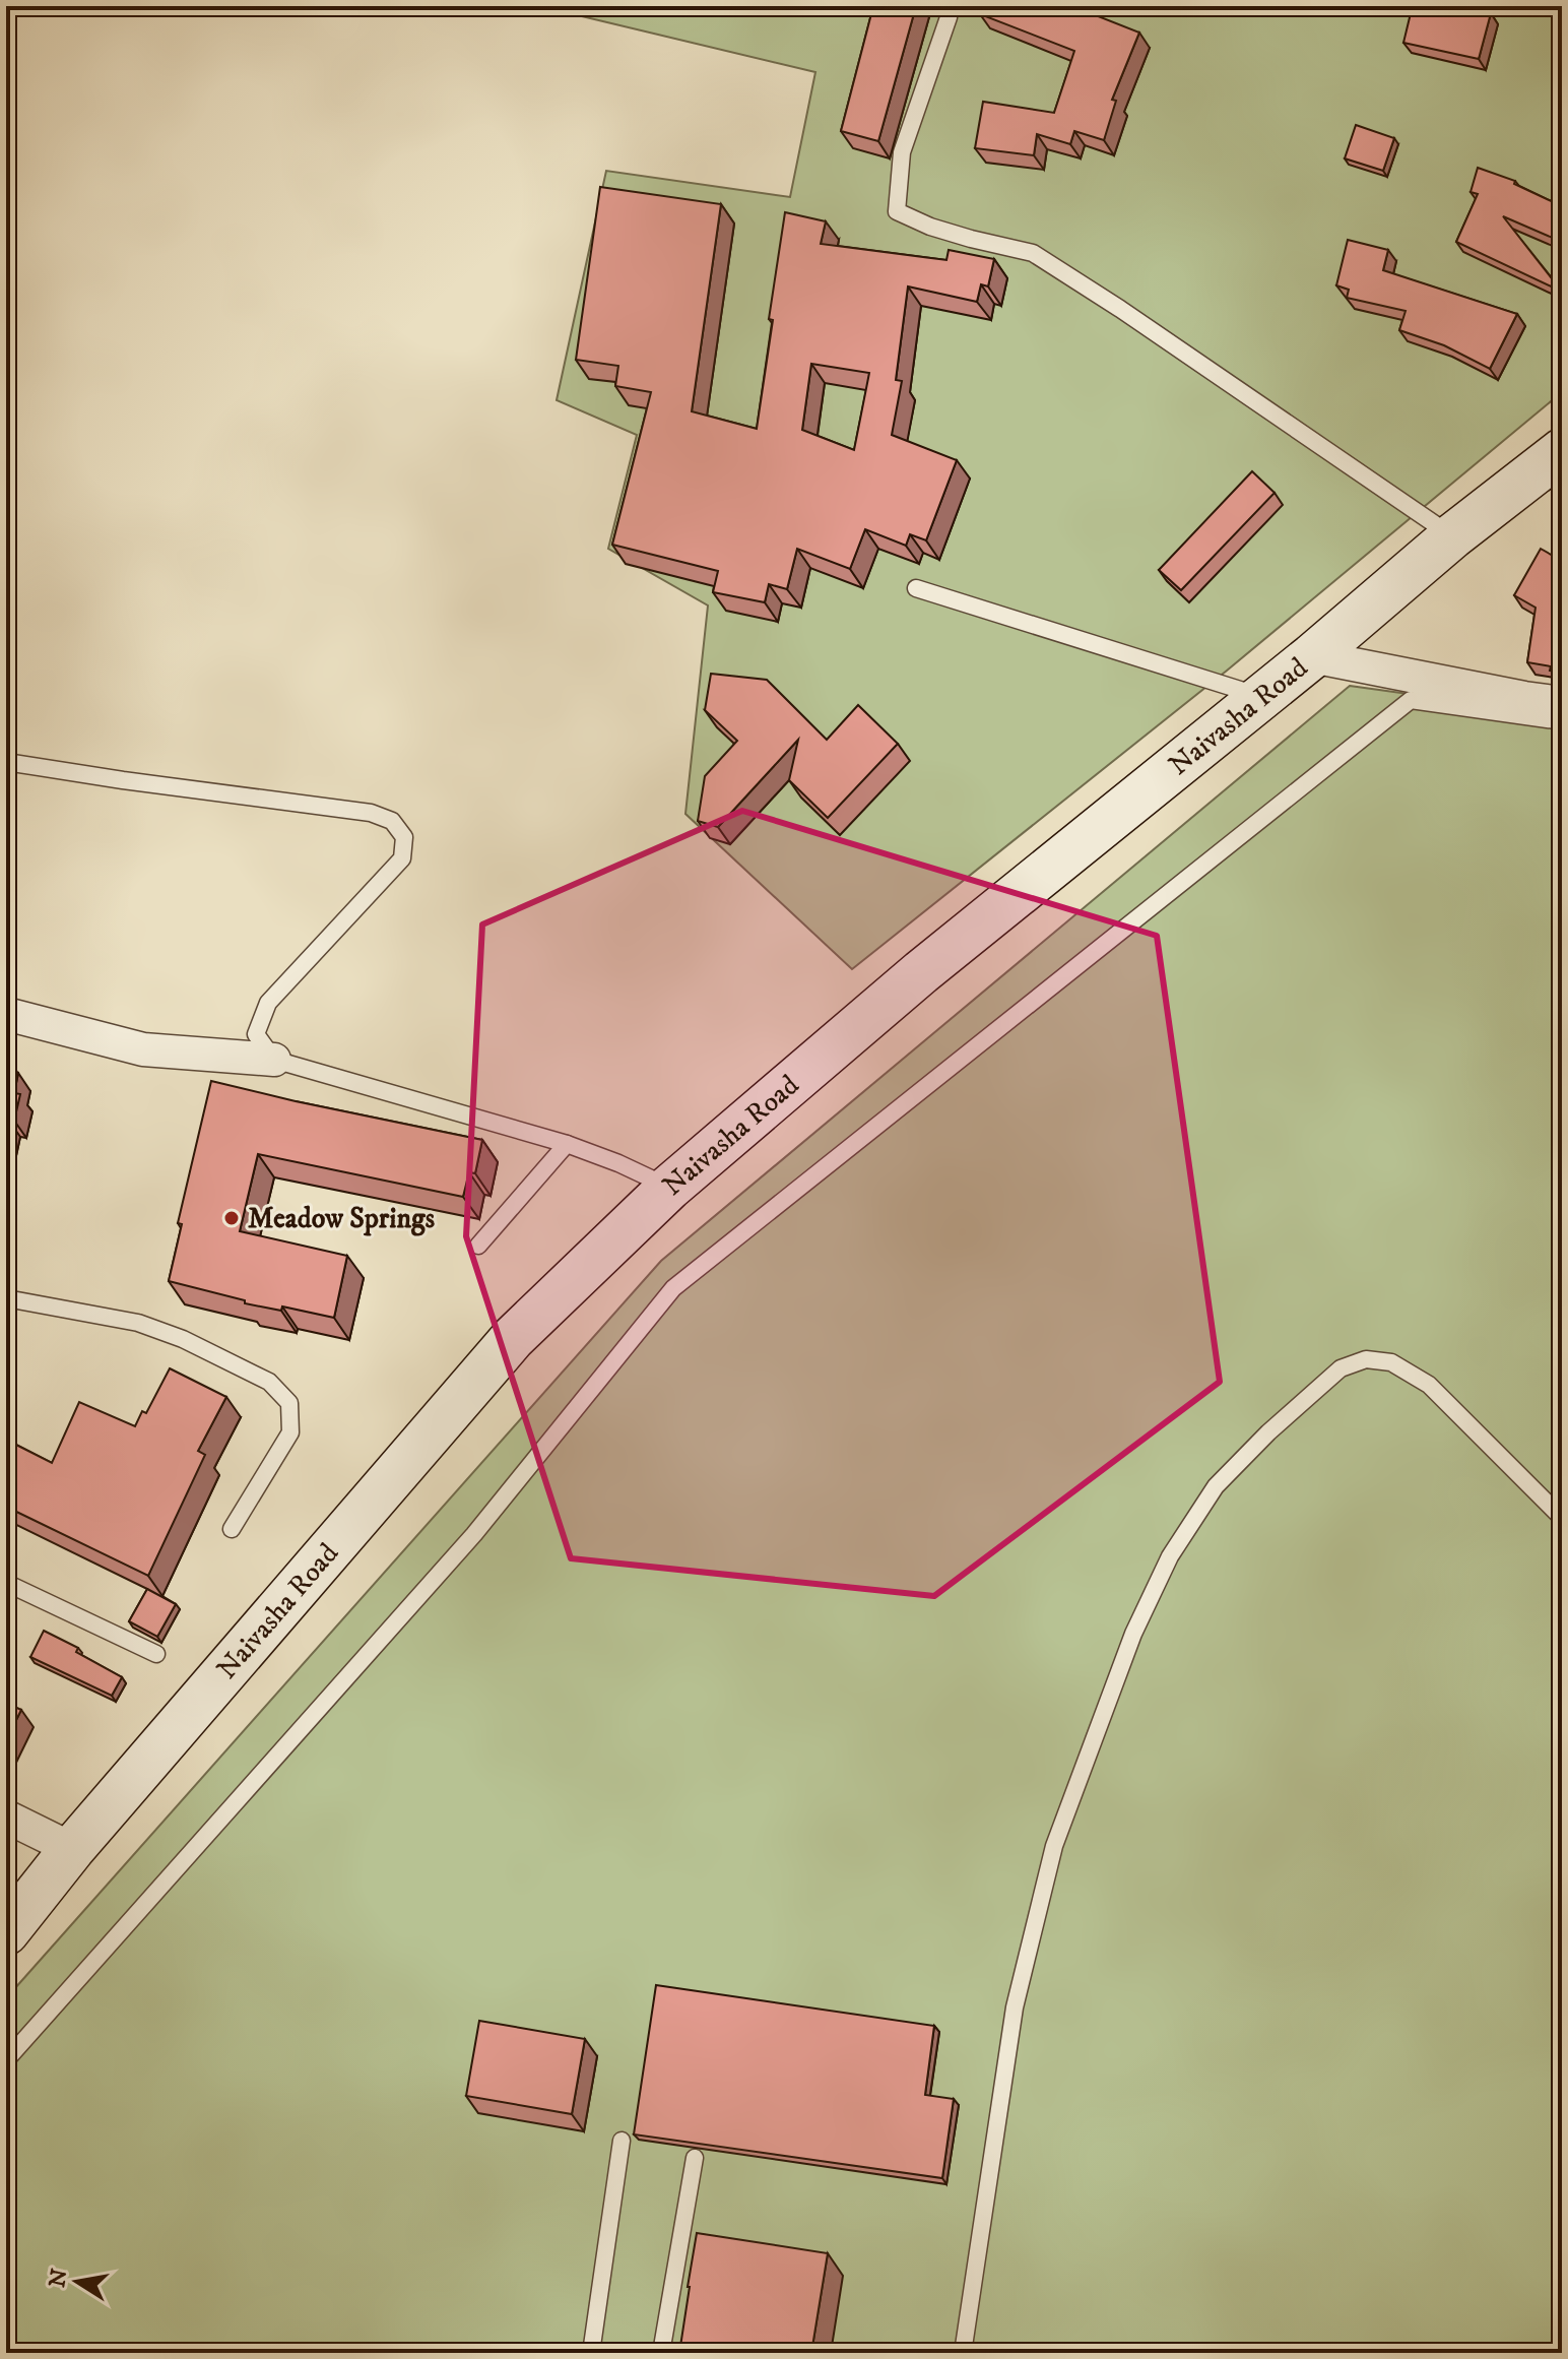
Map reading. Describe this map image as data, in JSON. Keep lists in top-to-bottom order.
{
  "streets": {
    "main road": ["Naivasha Road"]
  },
  "places": ["Meadow Springs"],
  "north": "left"
}
